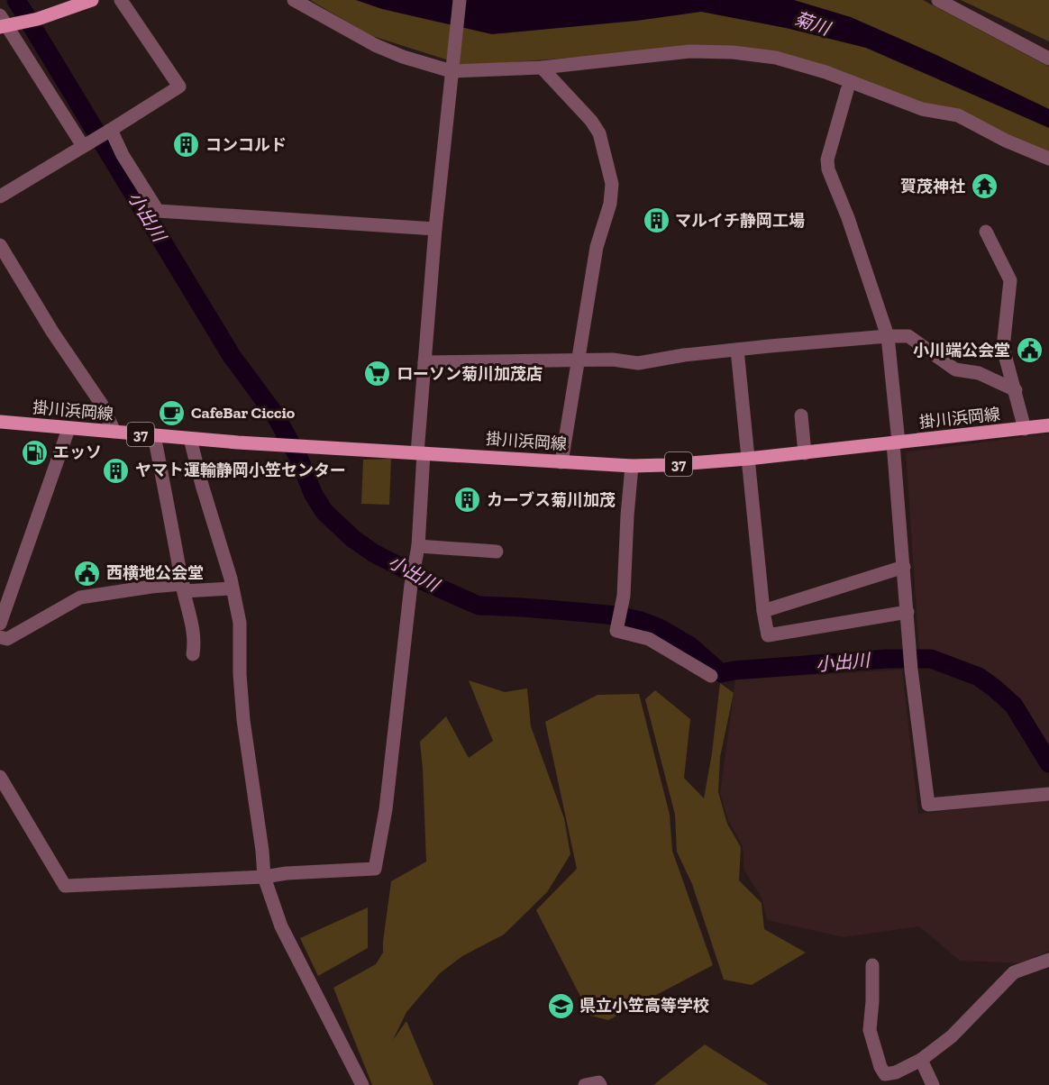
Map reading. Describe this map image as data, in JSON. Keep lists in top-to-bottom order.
{
  "streets": {
    "main road": ["掛川浜岡線", "37"]
  },
  "water": ["菊川", "小出川"],
  "places": {
    "building": [
      "コンコルド",
      "マルイチ静岡工場",
      "ヤマト運輸静岡小笠センター",
      "カーブス菊川加茂"
    ],
    "temple": ["賀茂神社"],
    "public building": ["小川端公会堂", "西横地公会堂"],
    "supermarket": ["ローソン菊川加茂店"],
    "cafe": ["CafeBar Ciccio"],
    "fuel station": ["エッソ"],
    "school or university": ["県立小笠高等学校"]
  }
}
